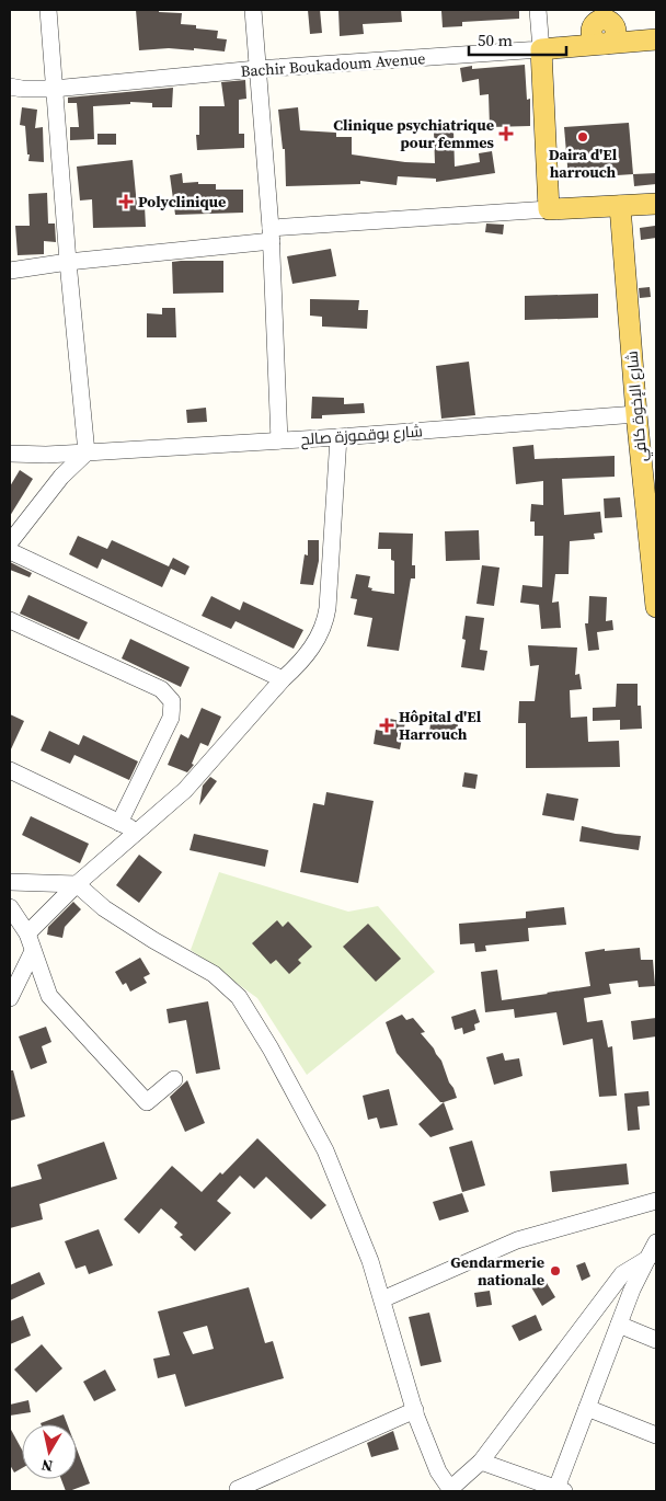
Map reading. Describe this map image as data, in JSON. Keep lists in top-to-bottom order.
{
  "streets": {
    "main road": ["Bachir Boukadoum Avenue", "شارع الإخوة كافي"],
    "street": ["شارع بوقموزة صالح"]
  },
  "crossings": [
    ["شارع الإخوة كافي", "شارع بوقموزة صالح"]
  ],
  "places": {
    "health": ["Clinique psychiatrique pour femmes", "Polyclinique", "Hôpital d'El Harrouch"],
    "other": ["Daira d'El harrouch", "Gendarmerie nationale"]
  },
  "scale_bar": "50 m",
  "north": "bottom"
}
